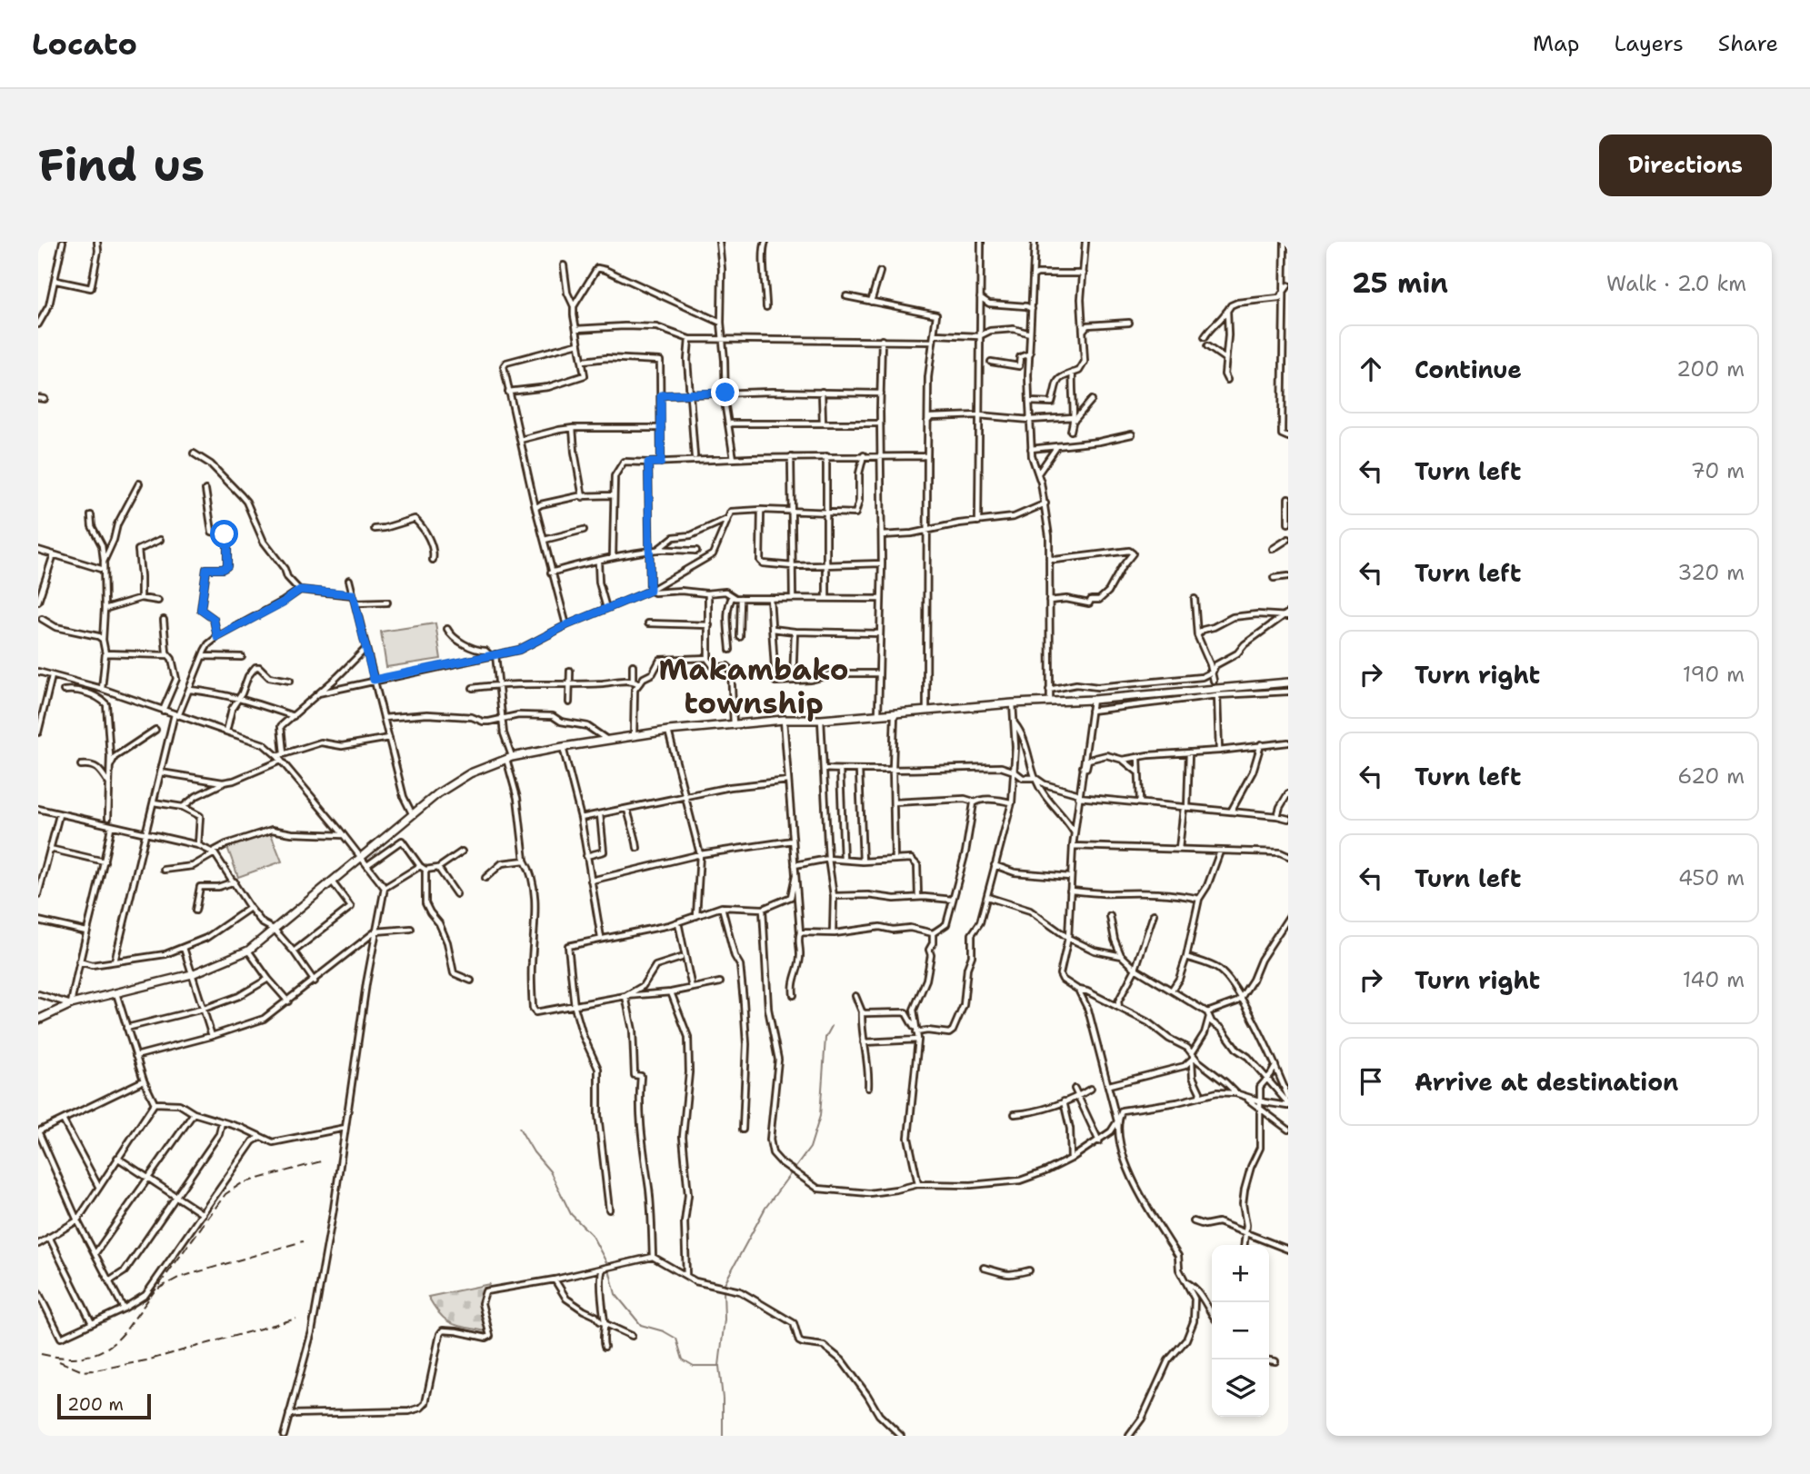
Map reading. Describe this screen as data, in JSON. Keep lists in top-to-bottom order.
{
  "districts": ["Makambako township"],
  "scale_bar": "200 m",
  "page": {
    "header": "Locato",
    "nav": ["Map", "Layers", "Share"],
    "buttons": "Directions",
    "title": "Find us",
    "heading": ["25 min", "Walk · 2.0 km"],
    "list": [
      ["Continue", "200 m"],
      ["Turn left", "70 m"],
      ["Turn left", "320 m"],
      ["Turn right", "190 m"],
      ["Turn left", "620 m"],
      ["Turn left", "450 m"],
      ["Turn right", "140 m"],
      "Arrive at destination"
    ],
    "map_buttons": ["+", "−"],
    "scale": "200 m"
  }
}
